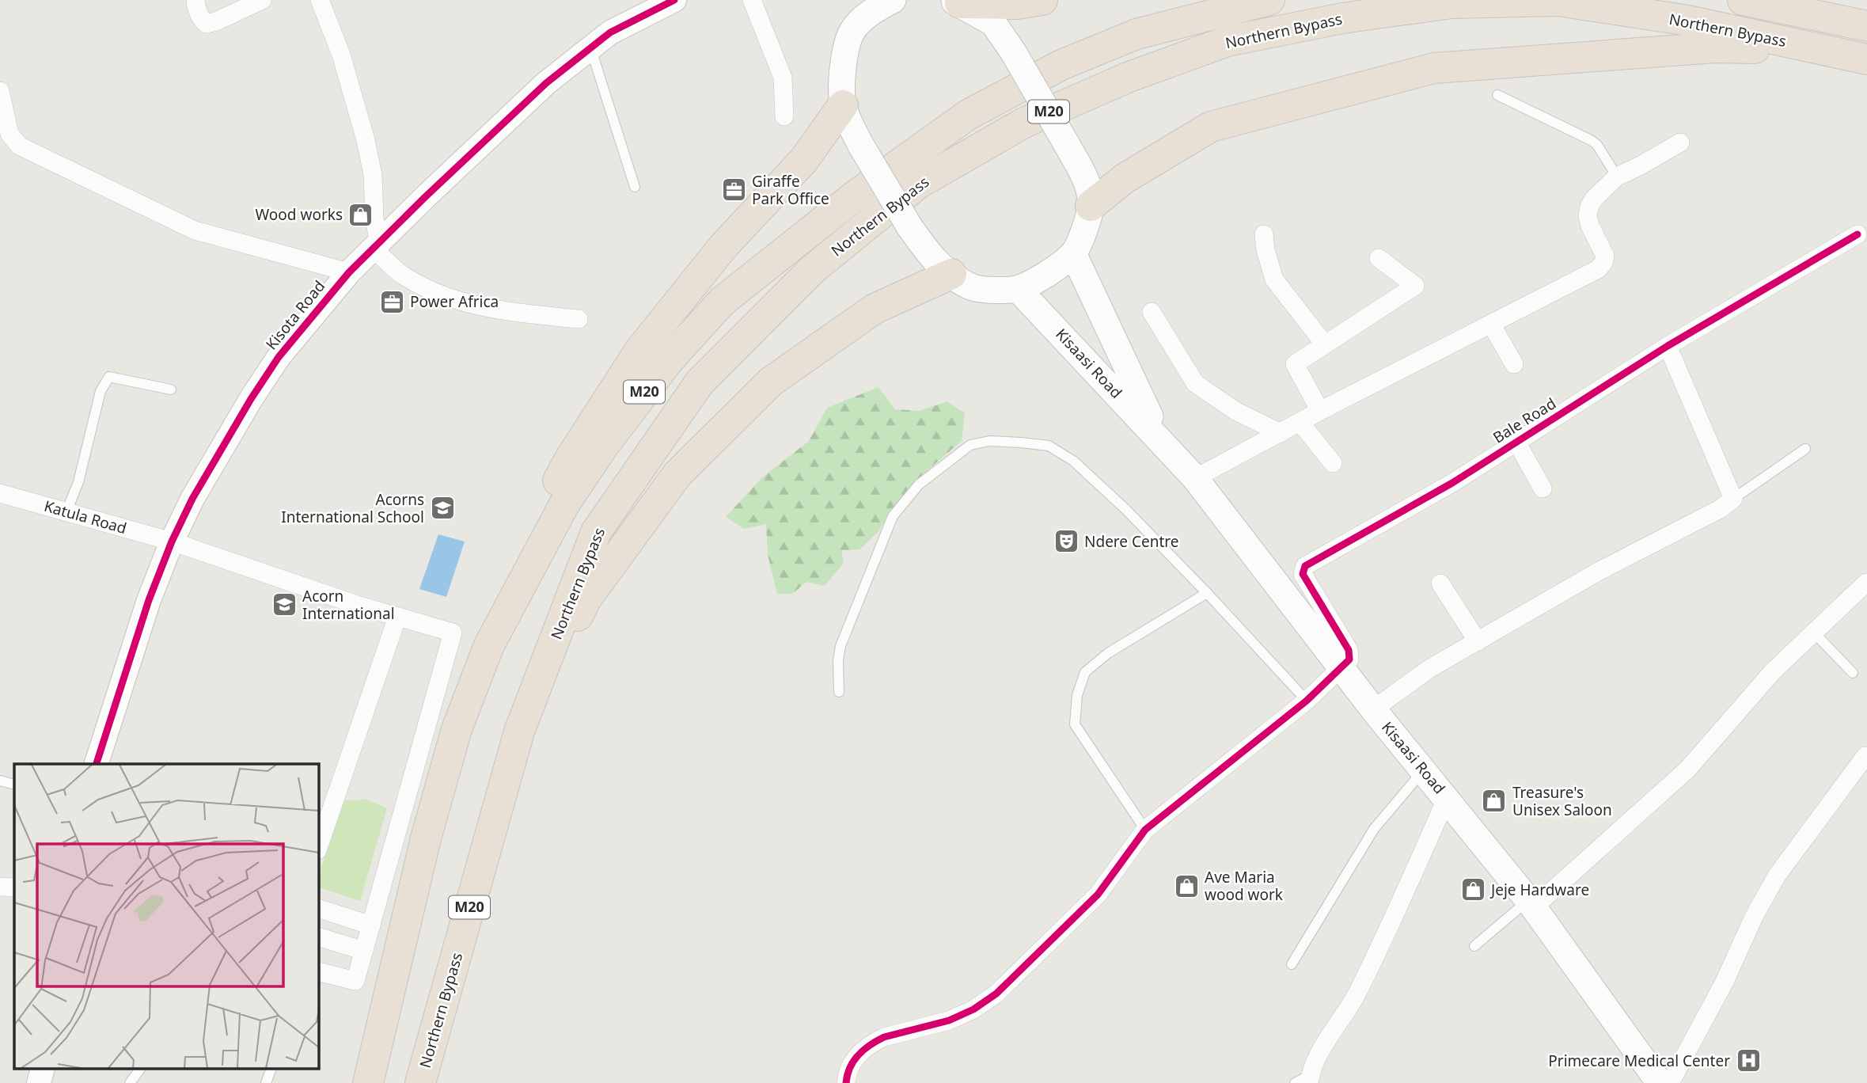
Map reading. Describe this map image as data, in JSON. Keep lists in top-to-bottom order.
{
  "streets": {
    "highway": ["Northern Bypass", "M20"],
    "main road": ["Kisaasi Road"],
    "street": ["Kisota Road", "Bale Road", "Katula Road"]
  },
  "crossings": [
    ["Kisota Road", "Katula Road"],
    ["Kisaasi Road", "Bale Road"]
  ],
  "places": {
    "office": ["Giraffe Park Office", "Power Africa"],
    "shop": [
      "Wood works",
      "Treasure's Unisex Saloon",
      "Ave Maria wood work",
      "Jeje Hardware"
    ],
    "school or university": ["Acorns International School", "Acorn International"],
    "theatre": ["Ndere Centre"],
    "hospital": ["Primecare Medical Center"]
  }
}
